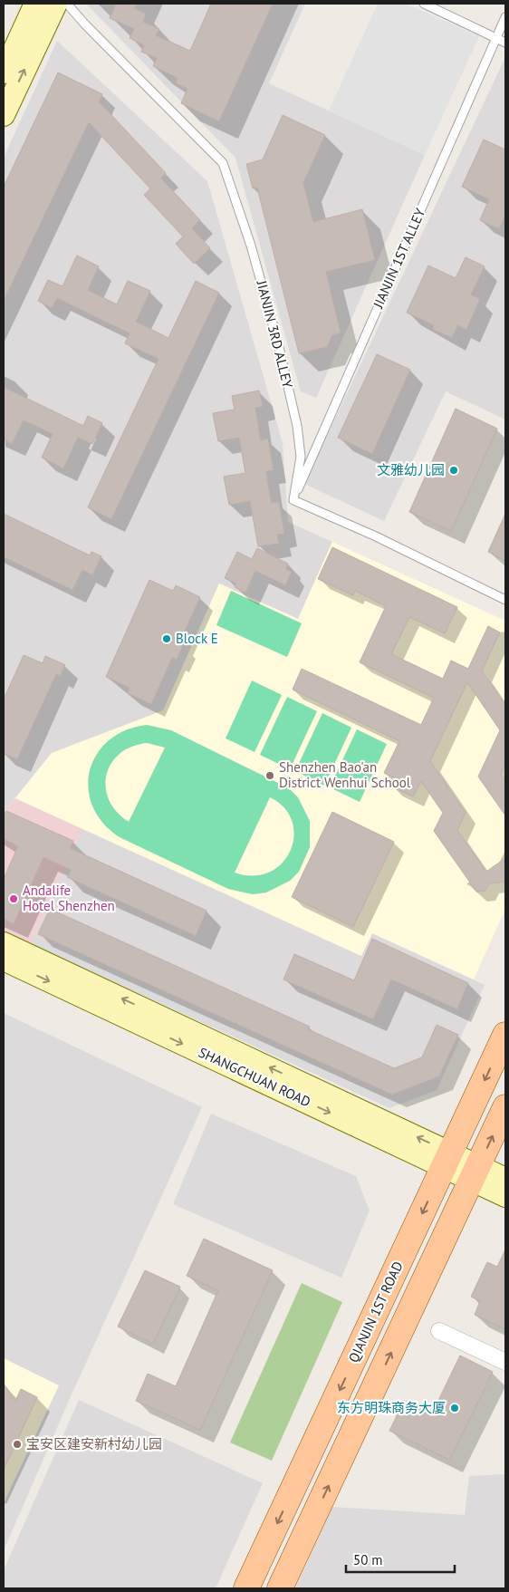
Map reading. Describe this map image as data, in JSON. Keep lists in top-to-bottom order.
{
  "streets": {
    "main road": ["SHANGCHUAN ROAD", "QIANJIN 1ST ROAD"],
    "lane": ["JIANJIN 1ST ALLEY", "JIANJIN 3RD ALLEY"]
  },
  "crossings": [
    ["JIANJIN 1ST ALLEY", "JIANJIN 3RD ALLEY"],
    ["SHANGCHUAN ROAD", "QIANJIN 1ST ROAD"]
  ],
  "places": [
    "文雅幼儿园",
    "Block E",
    "Shenzhen Bao'an District Wenhui School",
    "Andalife Hotel Shenzhen",
    "东方明珠商务大厦",
    "宝安区建安新村幼儿园"
  ],
  "scale_bar": "50 m"
}
